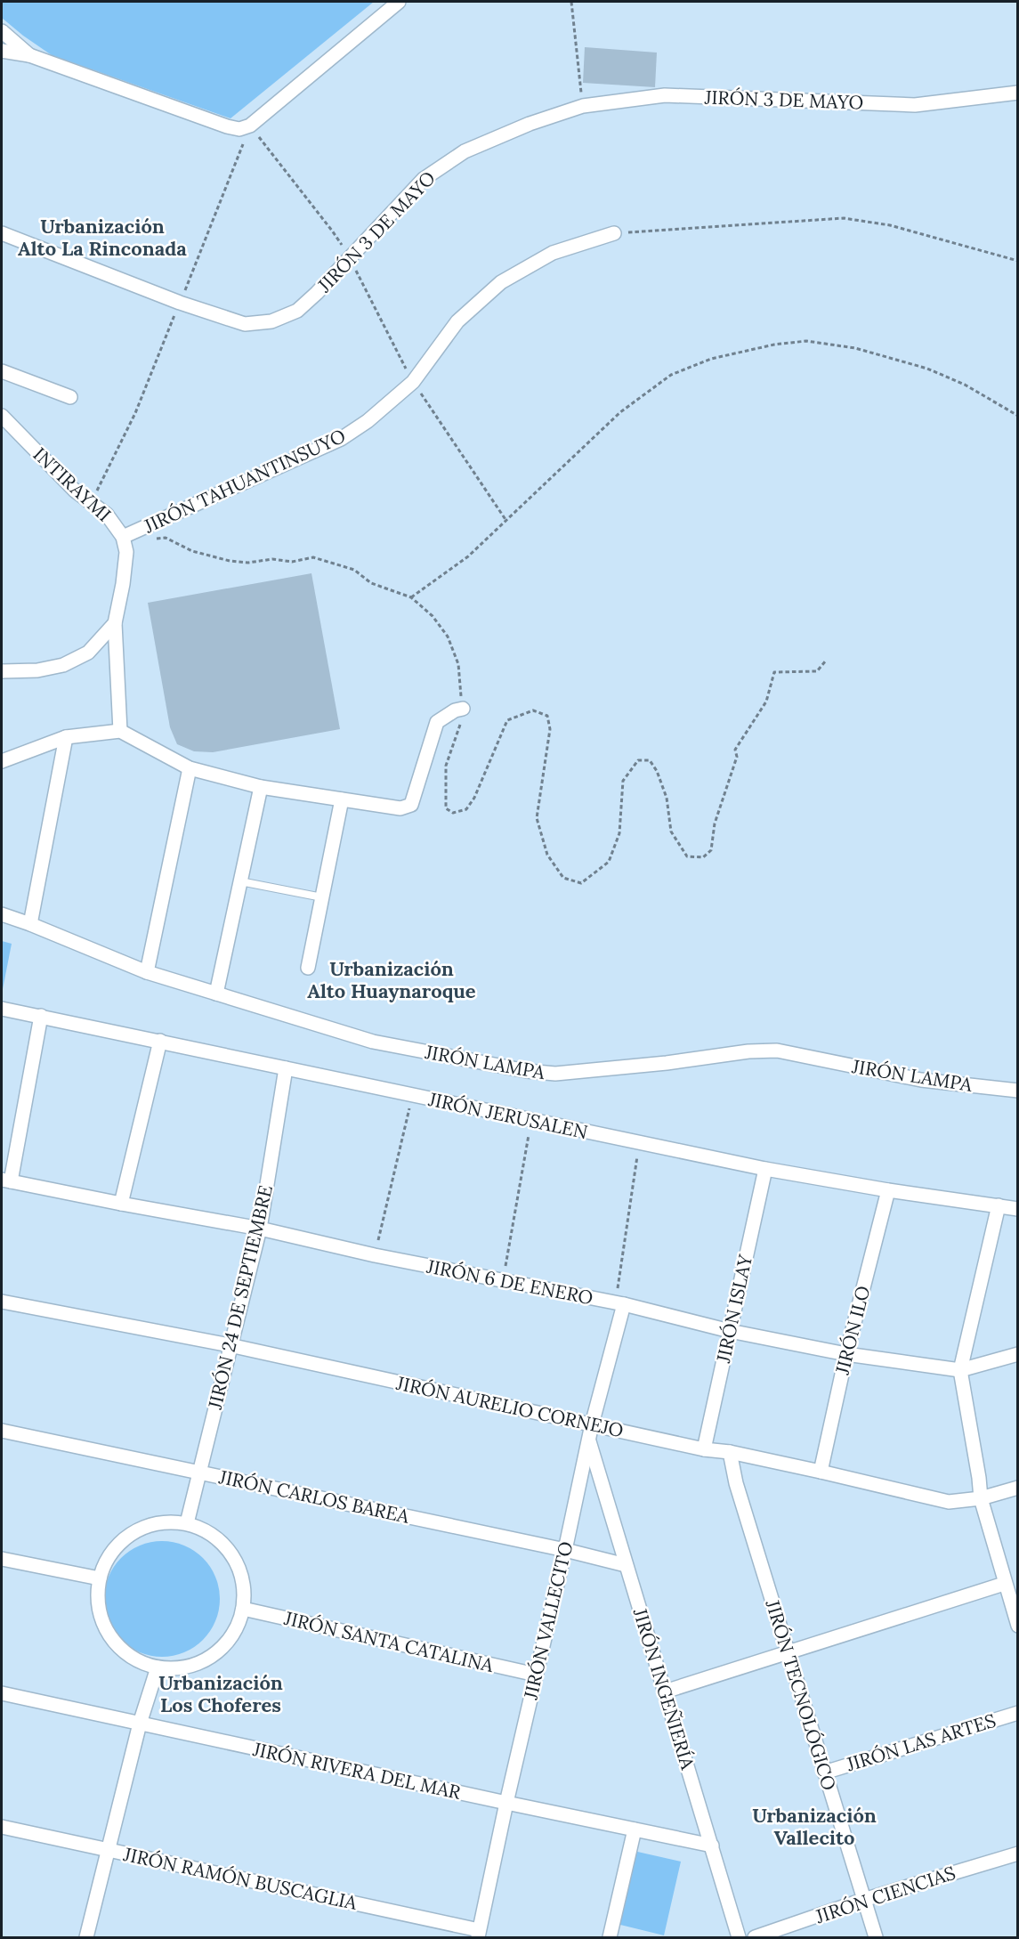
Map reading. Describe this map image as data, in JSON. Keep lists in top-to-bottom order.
{
  "streets": {
    "street": [
      "JIRÓN 3 DE MAYO",
      "JIRÓN TAHUANTINSUYO",
      "INTIRAYMI",
      "JIRÓN LAMPA",
      "JIRÓN JERUSALEN",
      "JIRÓN 6 DE ENERO",
      "JIRÓN 24 DE SEPTIEMBRE",
      "JIRÓN ISLAY",
      "JIRÓN ILO",
      "JIRÓN AURELIO CORNEJO",
      "JIRÓN CARLOS BAREA",
      "JIRÓN VALLECITO",
      "JIRÓN SANTA CATALINA",
      "JIRÓN INGEÑIERÍA",
      "JIRÓN TECNOLÓGICO",
      "JIRÓN LAS ARTES",
      "JIRÓN RIVERA DEL MAR",
      "JIRÓN RAMÓN BUSCAGLIA",
      "JIRÓN CIENCIAS"
    ]
  },
  "crossings": [
    ["JIRÓN TAHUANTINSUYO", "INTIRAYMI"],
    ["JIRÓN JERUSALEN", "JIRÓN 24 DE SEPTIEMBRE"],
    ["JIRÓN JERUSALEN", "JIRÓN ISLAY"],
    ["JIRÓN JERUSALEN", "JIRÓN ILO"],
    ["JIRÓN 6 DE ENERO", "JIRÓN 24 DE SEPTIEMBRE"],
    ["JIRÓN 6 DE ENERO", "JIRÓN ISLAY"],
    ["JIRÓN 6 DE ENERO", "JIRÓN ILO"],
    ["JIRÓN 6 DE ENERO", "JIRÓN VALLECITO"],
    ["JIRÓN 24 DE SEPTIEMBRE", "JIRÓN AURELIO CORNEJO"],
    ["JIRÓN 24 DE SEPTIEMBRE", "JIRÓN CARLOS BAREA"],
    ["JIRÓN 24 DE SEPTIEMBRE", "JIRÓN SANTA CATALINA"],
    ["JIRÓN ISLAY", "JIRÓN AURELIO CORNEJO"],
    ["JIRÓN ILO", "JIRÓN AURELIO CORNEJO"],
    ["JIRÓN AURELIO CORNEJO", "JIRÓN VALLECITO"],
    ["JIRÓN AURELIO CORNEJO", "JIRÓN TECNOLÓGICO"],
    ["JIRÓN CARLOS BAREA", "JIRÓN VALLECITO"],
    ["JIRÓN CARLOS BAREA", "JIRÓN INGEÑIERÍA"],
    ["JIRÓN VALLECITO", "JIRÓN SANTA CATALINA"],
    ["JIRÓN VALLECITO", "JIRÓN INGEÑIERÍA"],
    ["JIRÓN VALLECITO", "JIRÓN RIVERA DEL MAR"],
    ["JIRÓN VALLECITO", "JIRÓN RAMÓN BUSCAGLIA"],
    ["JIRÓN INGEÑIERÍA", "JIRÓN RIVERA DEL MAR"],
    ["JIRÓN TECNOLÓGICO", "JIRÓN LAS ARTES"],
    ["JIRÓN TECNOLÓGICO", "JIRÓN CIENCIAS"]
  ],
  "districts": [
    "Urbanización Alto La Rinconada",
    "Urbanización Alto Huaynaroque",
    "Urbanización Los Choferes",
    "Urbanización Vallecito"
  ]
}
